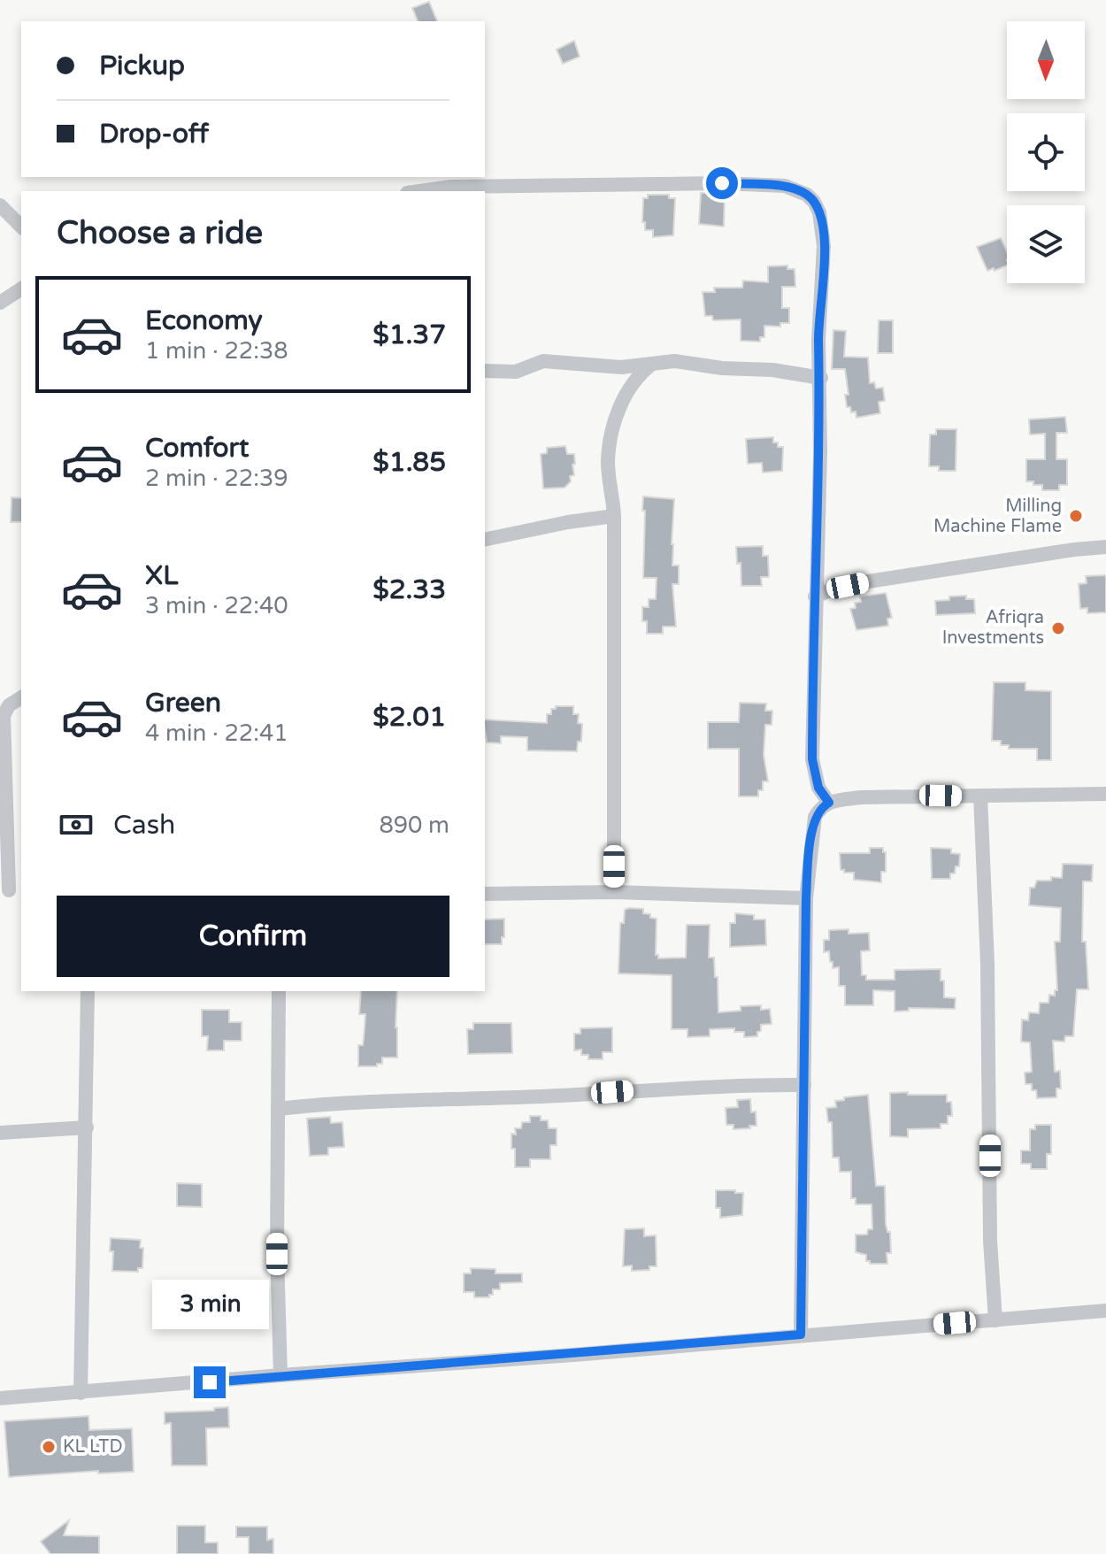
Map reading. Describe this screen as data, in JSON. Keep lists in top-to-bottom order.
{
  "places": ["Milling Machine Flame", "Afriqra Investments", "KL LTD"],
  "north": "bottom",
  "page": {
    "banner": ["Pickup", "Drop-off"],
    "heading": "Choose a ride",
    "list": [
      {
        "name": "Economy",
        "note": "1 min · 22:38",
        "value": "$1.37"
      },
      {
        "name": "Comfort",
        "note": "2 min · 22:39",
        "value": "$1.85"
      },
      {
        "name": "XL",
        "note": "3 min · 22:40",
        "value": "$2.33"
      },
      {
        "name": "Green",
        "note": "4 min · 22:41",
        "value": "$2.01"
      }
    ],
    "pay": ["Cash", "890 m"],
    "buttons": "Confirm",
    "bubble": "3 min"
  }
}
